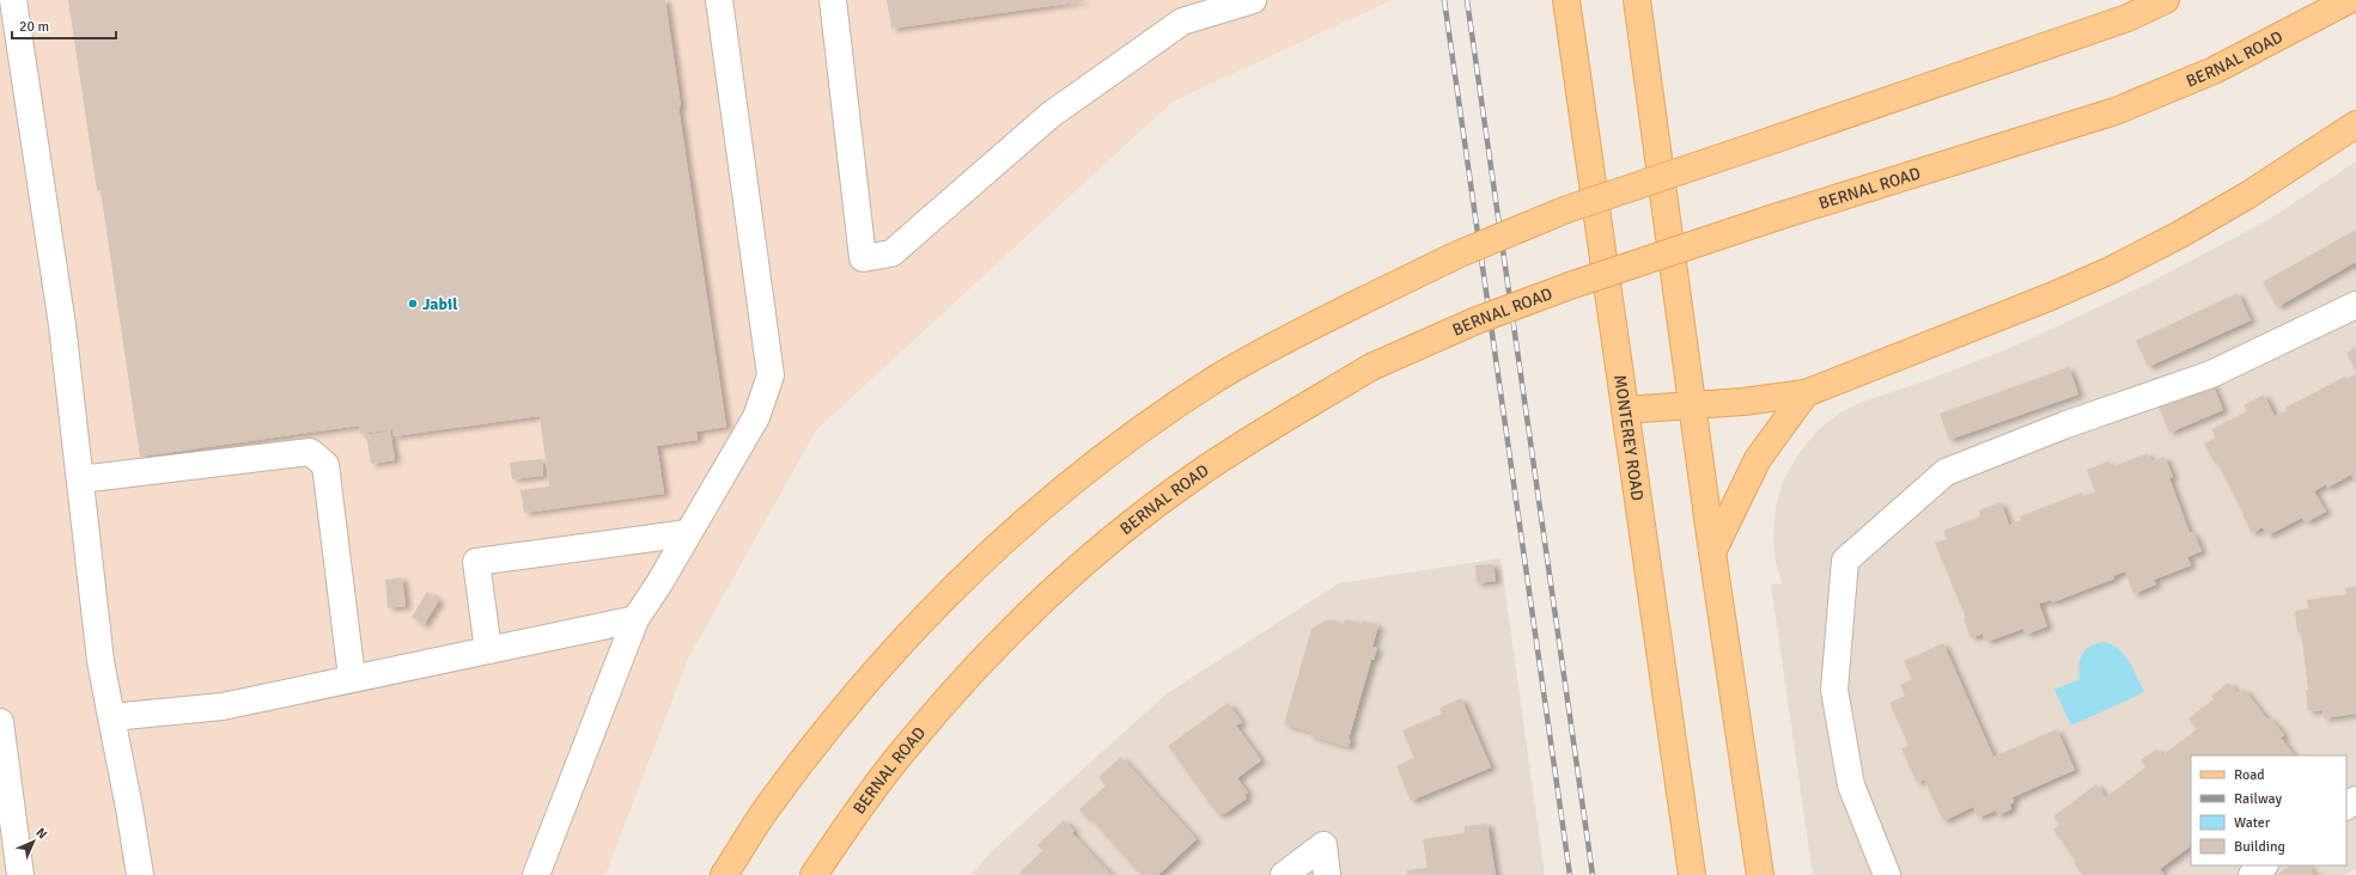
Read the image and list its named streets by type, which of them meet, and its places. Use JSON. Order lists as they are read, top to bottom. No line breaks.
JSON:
{"streets":{"main road":["BERNAL ROAD","MONTEREY ROAD"]},"places":["Jabil"],"legend":["Road","Railway","Water","Building"],"scale_bar":"20 m","north":"top right"}
